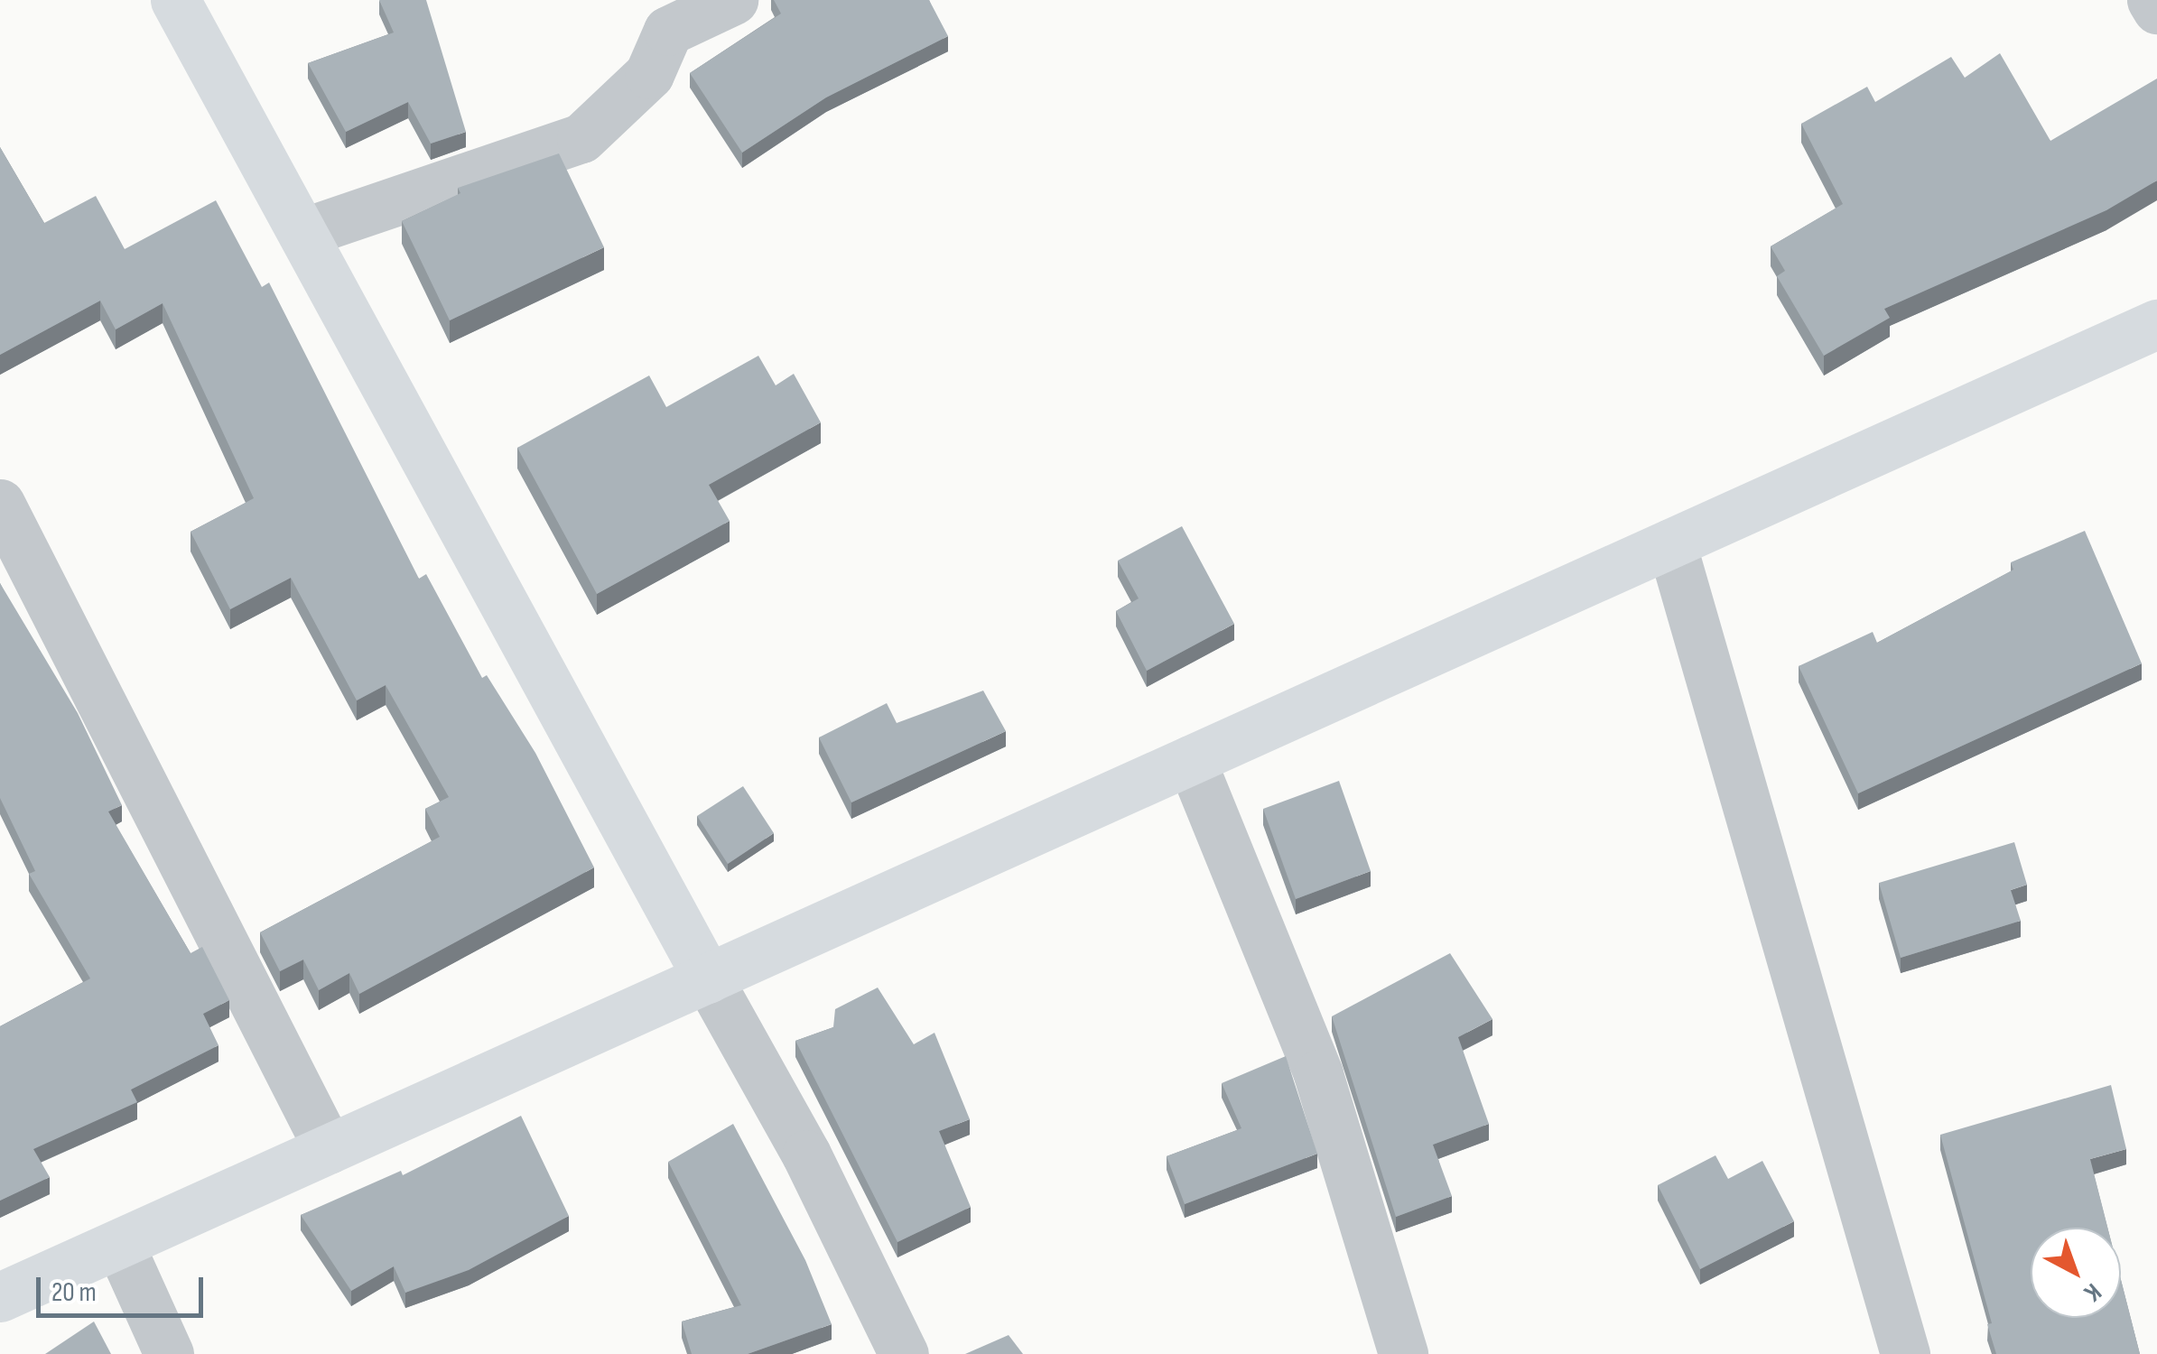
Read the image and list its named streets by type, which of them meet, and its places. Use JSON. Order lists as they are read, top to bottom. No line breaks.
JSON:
{"scale_bar":"20 m","north":"bottom right"}
